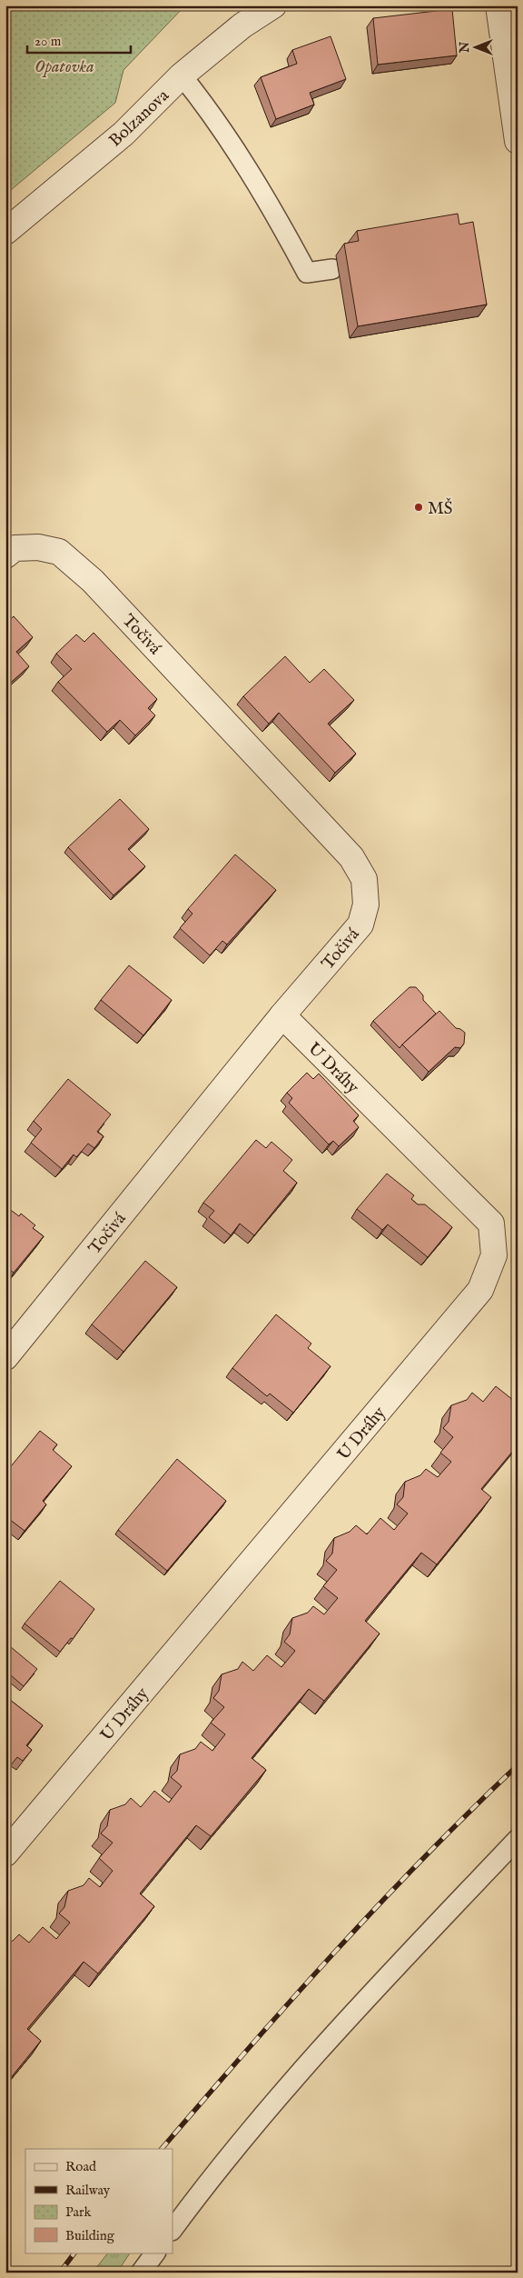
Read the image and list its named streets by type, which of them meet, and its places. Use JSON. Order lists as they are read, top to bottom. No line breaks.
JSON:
{"streets":{"street":["Bolzanova","Točivá","U Dráhy"]},"crossings":[["Točivá","U Dráhy"]],"parks":["Opatovka"],"places":["MŠ"],"legend":["Road","Railway","Park","Building"],"scale_bar":"20 m","north":"left"}
